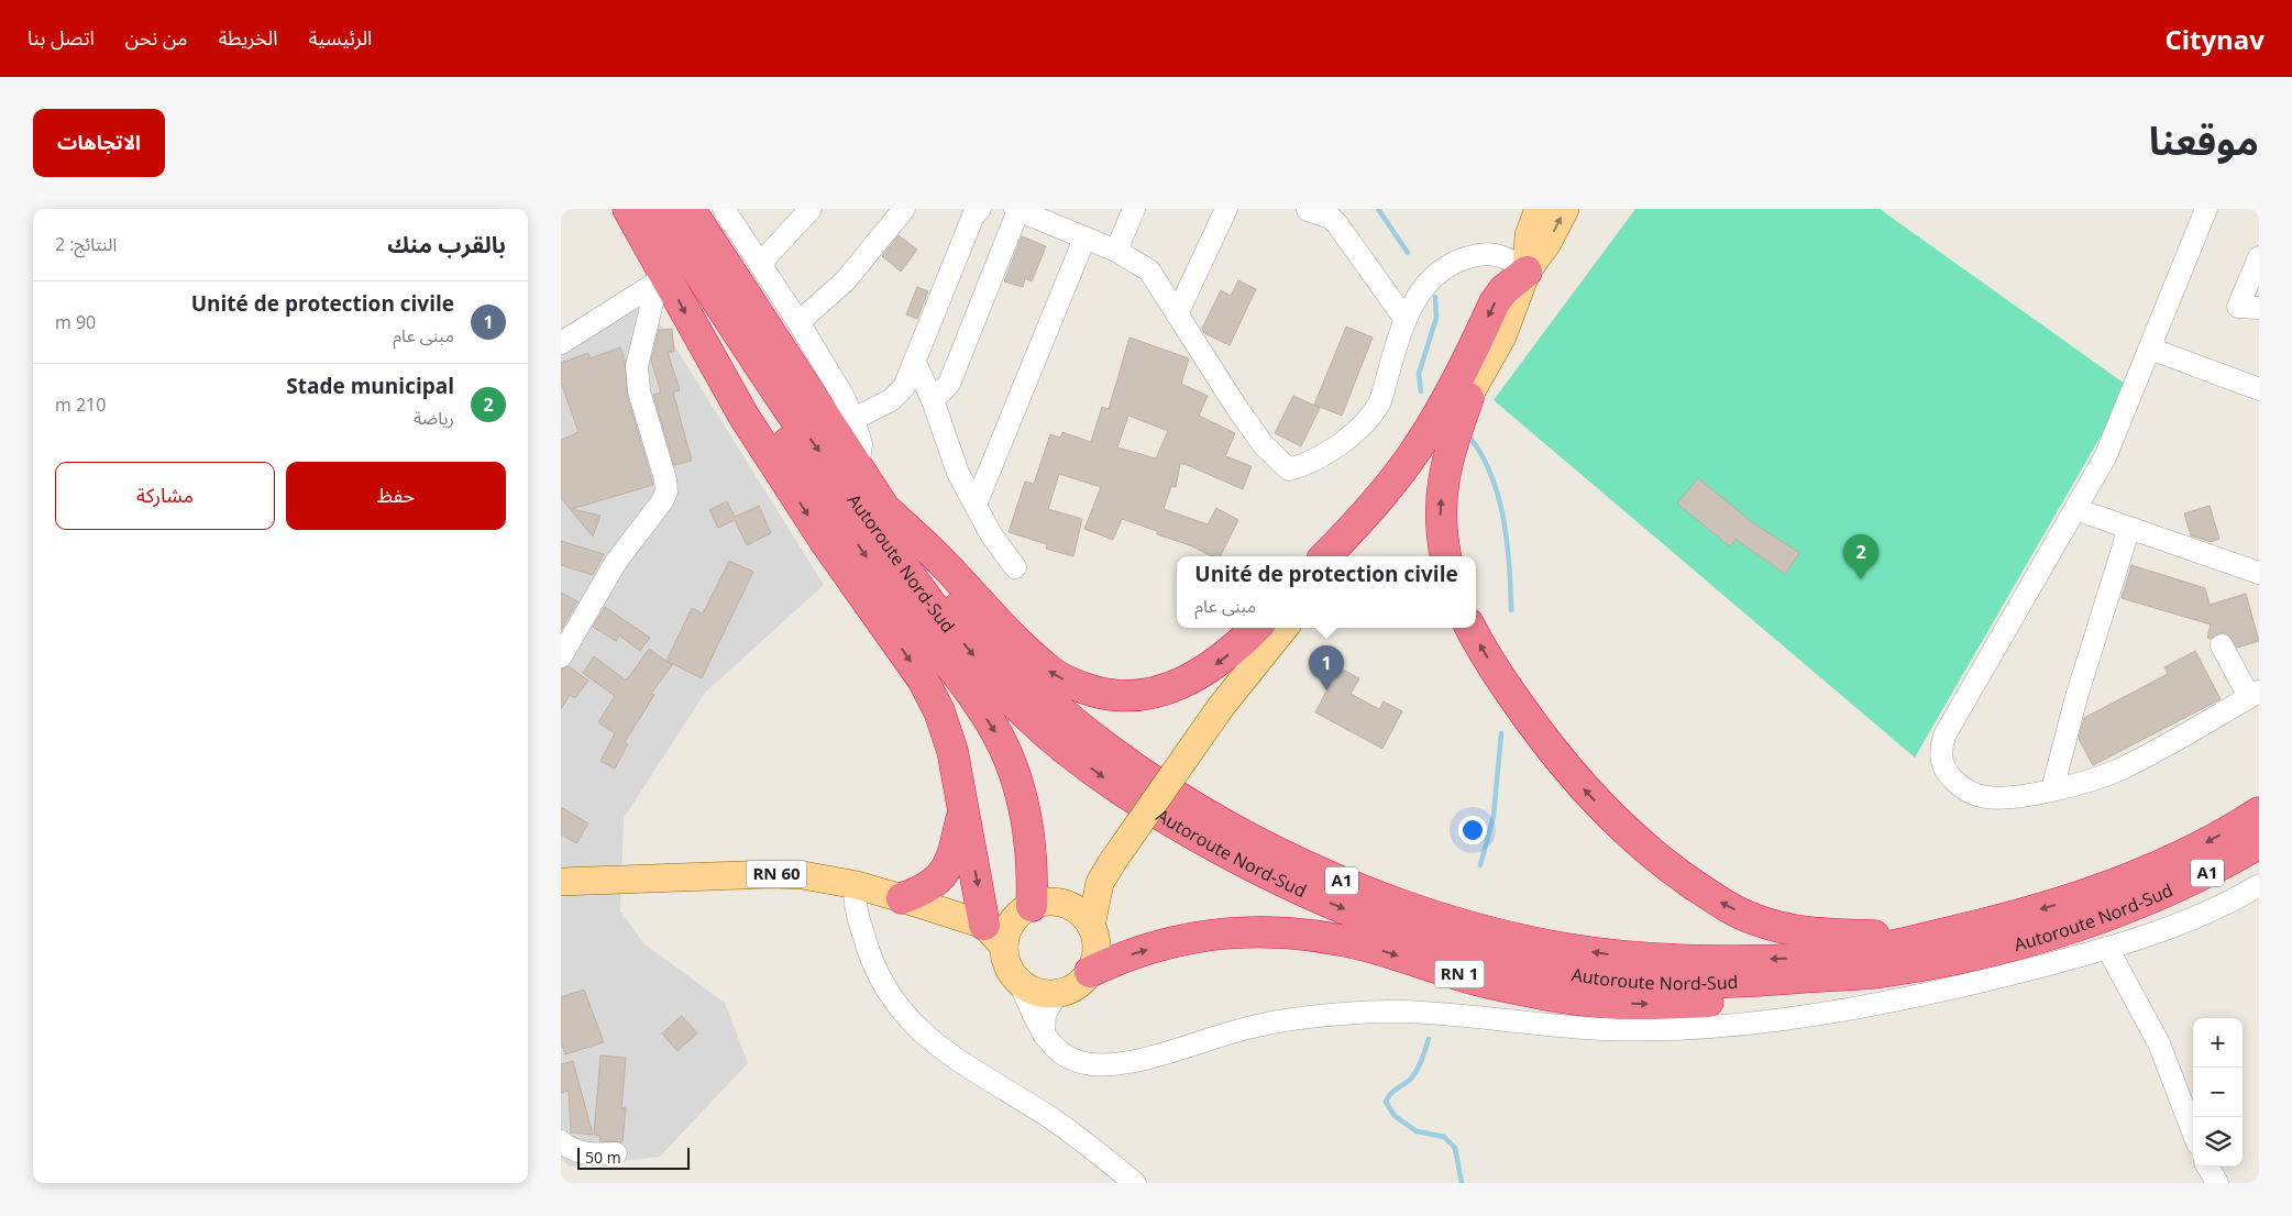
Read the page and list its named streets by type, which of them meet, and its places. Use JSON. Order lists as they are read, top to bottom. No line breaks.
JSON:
{"streets":{"highway":["Autoroute Nord-Sud","A1","RN 1"],"main road":["RN 60"]},"crossings":[["Autoroute Nord-Sud","RN 1"],["RN 60","RN 1"]],"scale_bar":"50 m","page":{"header":"Citynav","nav":["الرئيسية","الخريطة","من نحن","اتصل بنا"],"title":"موقعنا","buttons":["الاتجاهات",["حفظ","مشاركة"]],"heading":["بالقرب منك","النتائج: 2"],"list":[{"mark":"1","name":"Unité de protection civile","note":"مبنى عام","value":"90 m"},{"mark":"2","name":"Stade municipal","note":"رياضة","value":"210 m"}],"pins":["2","1"],"popup":["Unité de protection civile","مبنى عام"],"map_buttons":["+","−"],"scale":"50 m"}}
